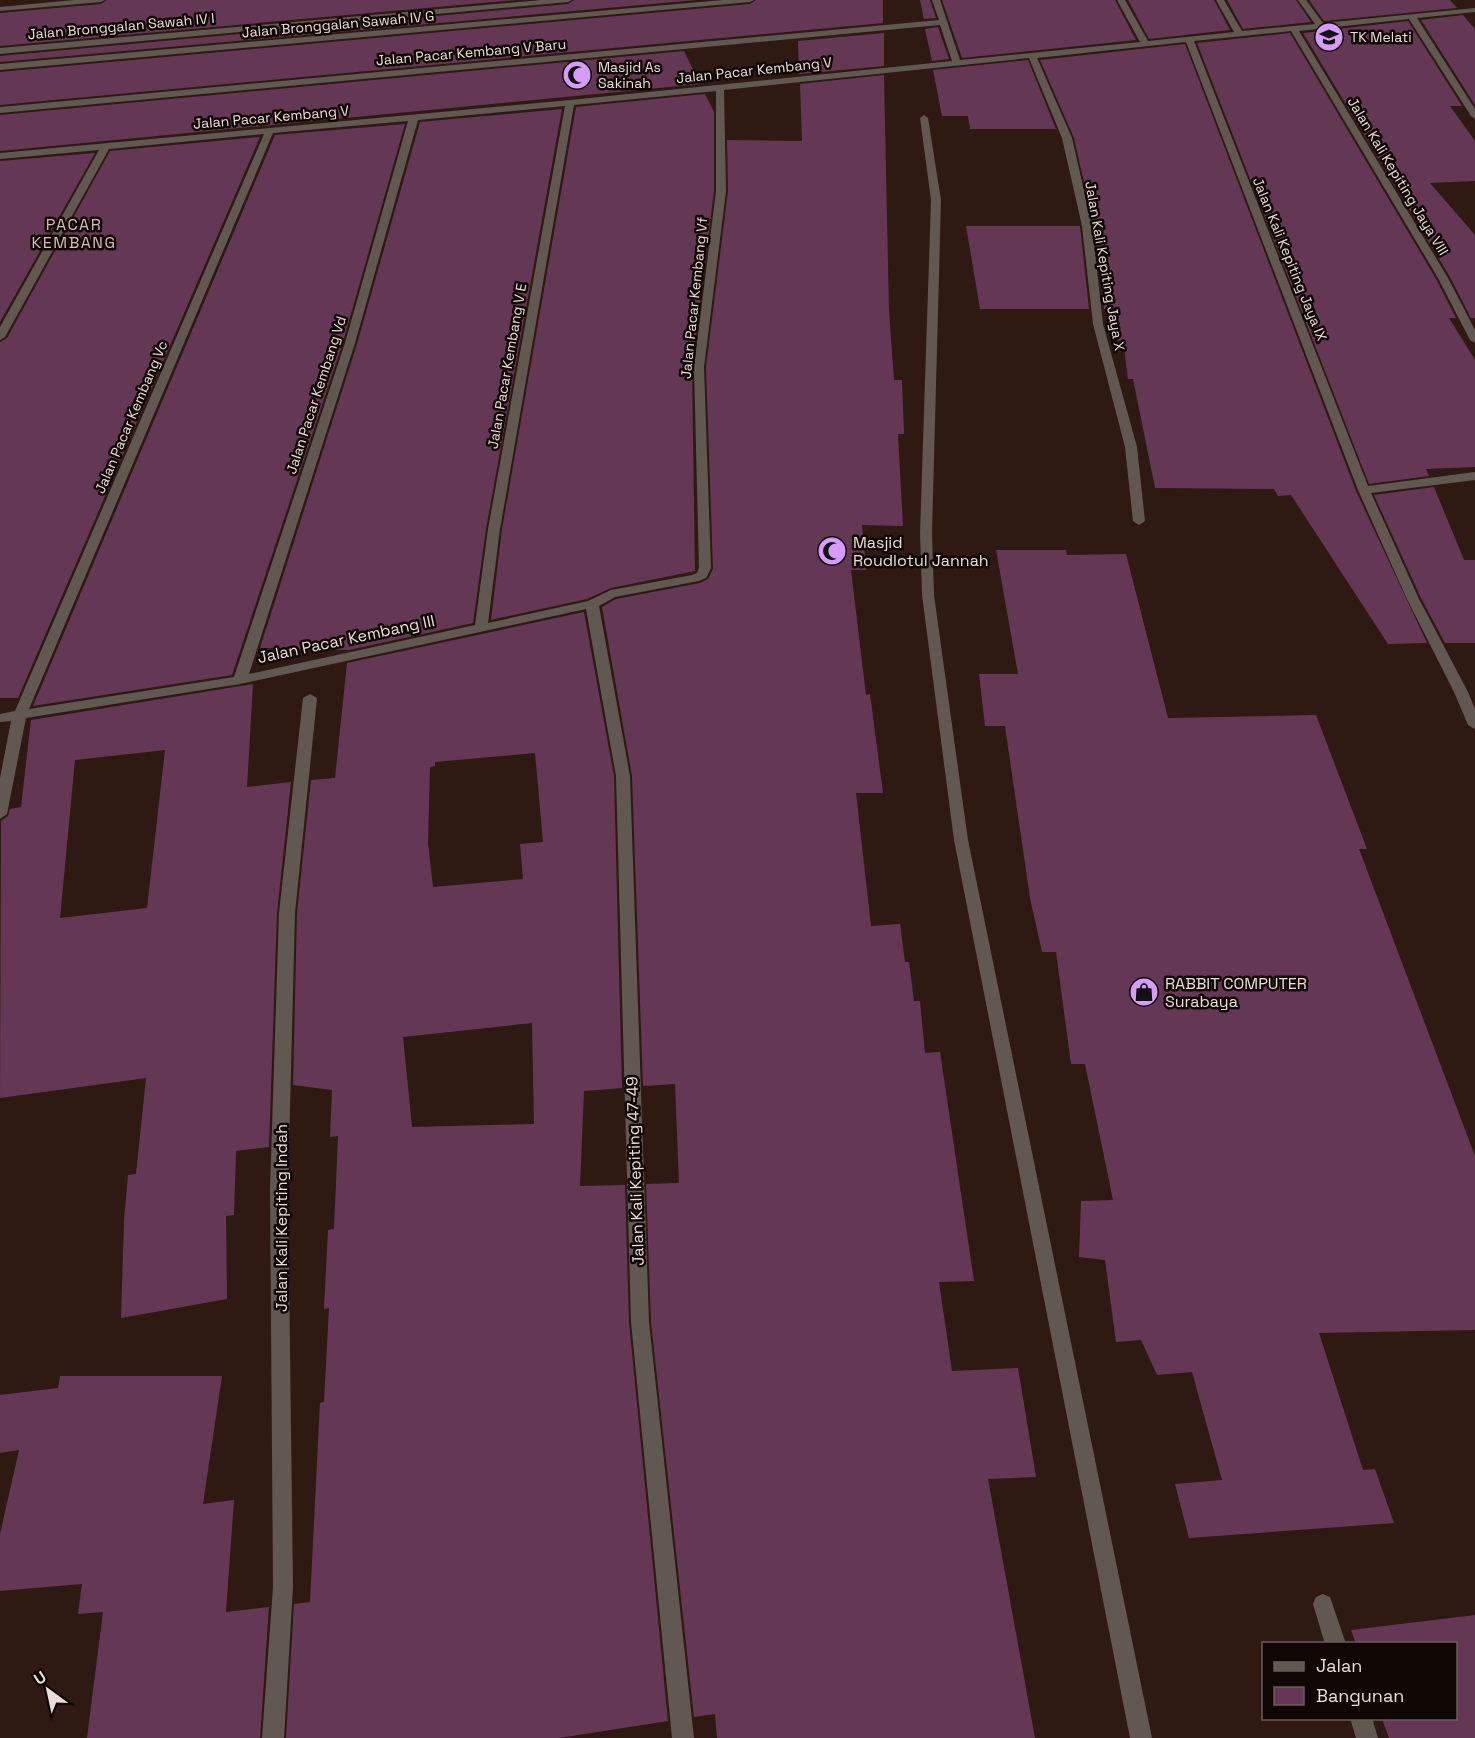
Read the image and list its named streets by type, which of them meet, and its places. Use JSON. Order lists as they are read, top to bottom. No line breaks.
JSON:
{"streets":{"street":["Jalan Bronggalan Sawah IV G","Jalan Bronggalan Sawah IV I","Jalan Pacar Kembang V Baru","Jalan Pacar Kembang V","Jalan Kali Kepiting Jaya VIII","Jalan Kali Kepiting Jaya IX","Jalan Kali Kepiting Jaya X","Jalan Pacar Kembang Vf","Jalan Pacar Kembang V E","Jalan Pacar Kembang Vd","Jalan Pacar Kembang Vc","Jalan Pacar Kembang III","Jalan Kali Kepiting 47-49","Jalan Kali Kepiting Indah"]},"crossings":[["Jalan Pacar Kembang V","Jalan Kali Kepiting Jaya VIII"],["Jalan Pacar Kembang V","Jalan Kali Kepiting Jaya IX"],["Jalan Pacar Kembang V","Jalan Kali Kepiting Jaya X"],["Jalan Pacar Kembang V","Jalan Pacar Kembang Vf"],["Jalan Pacar Kembang V","Jalan Pacar Kembang V E"],["Jalan Pacar Kembang V","Jalan Pacar Kembang Vd"],["Jalan Pacar Kembang V","Jalan Pacar Kembang Vc"],["Jalan Pacar Kembang Vf","Jalan Pacar Kembang III"],["Jalan Pacar Kembang V E","Jalan Pacar Kembang III"],["Jalan Pacar Kembang Vd","Jalan Pacar Kembang III"],["Jalan Pacar Kembang Vc","Jalan Pacar Kembang III"],["Jalan Pacar Kembang III","Jalan Kali Kepiting 47-49"]],"districts":["PACAR KEMBANG"],"places":{"school or university":["TK Melati"],"mosque":["Masjid As Sakinah","Masjid Roudlotul Jannah"],"shop":["RABBIT COMPUTER Surabaya"]},"legend":["Jalan","Bangunan"],"north":"top left"}
